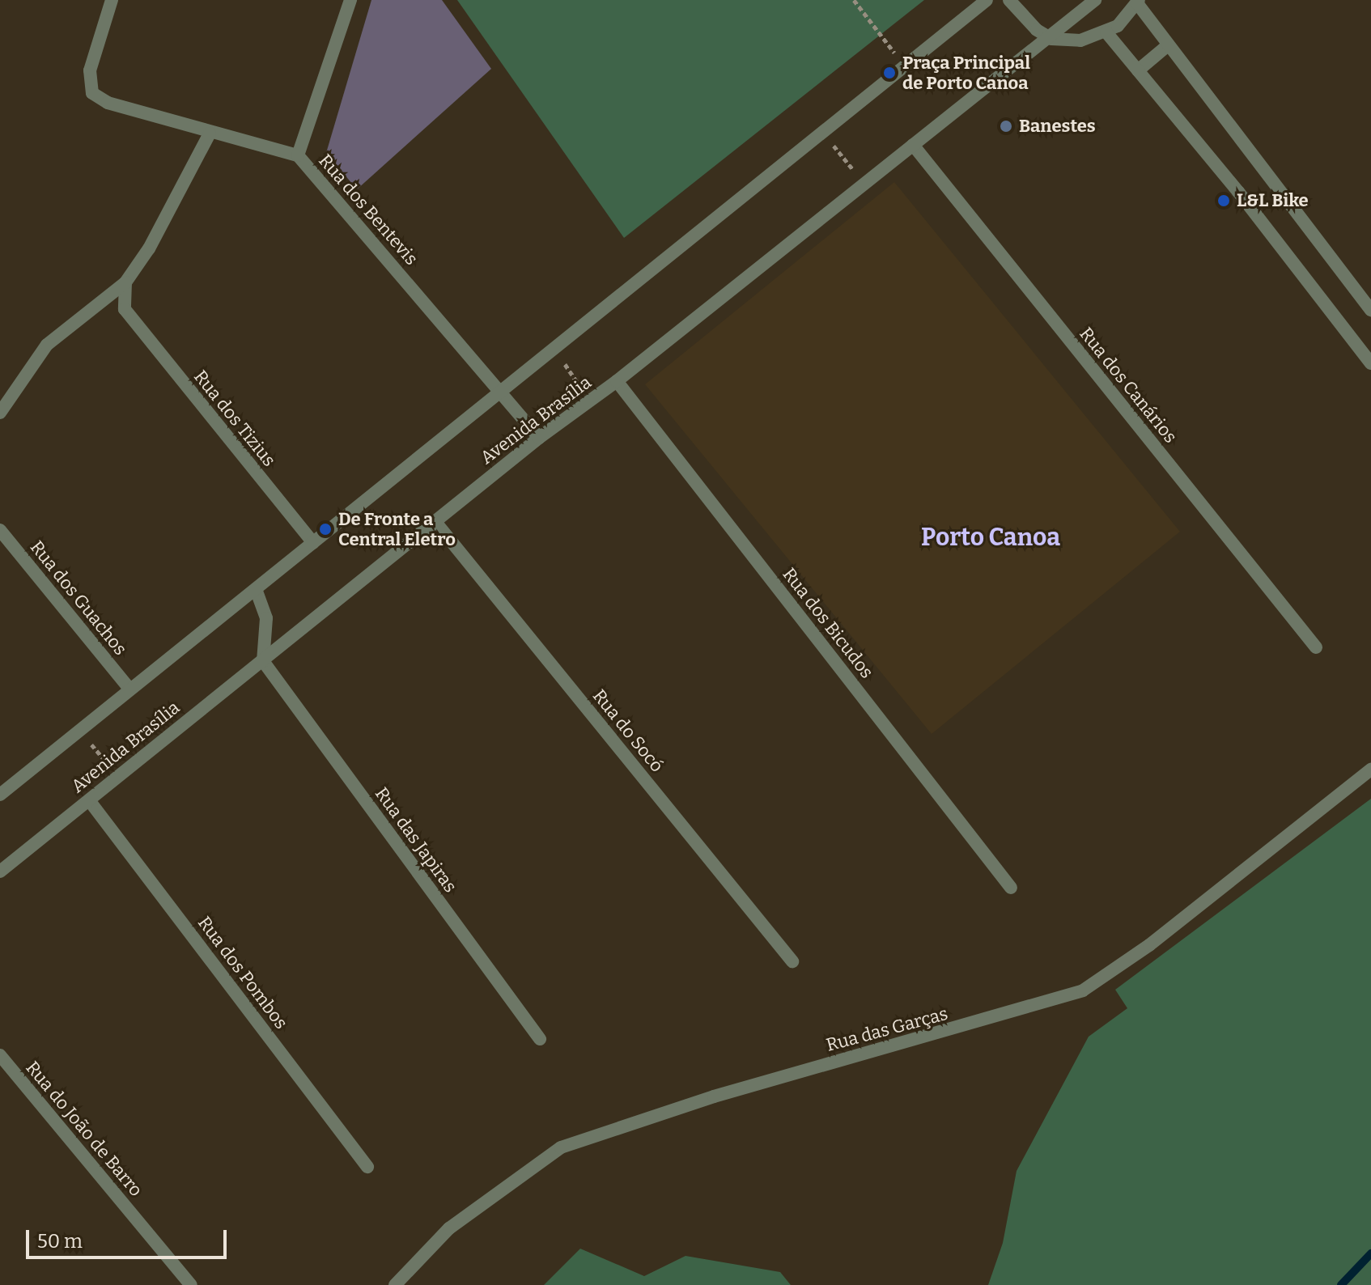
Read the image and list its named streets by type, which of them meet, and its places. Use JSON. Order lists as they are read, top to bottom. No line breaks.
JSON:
{"streets":{"street":["Rua dos Bentevis","Rua dos Canários","Rua dos Tizius","Avenida Brasília","Rua dos Guachos","Rua dos Bicudos","Rua do Socó","Rua das Japiras","Rua dos Pombos","Rua das Garças","Rua do João de Barro"]},"crossings":[["Rua dos Bentevis","Avenida Brasília"],["Rua dos Canários","Avenida Brasília"],["Avenida Brasília","Rua dos Bicudos"],["Avenida Brasília","Rua do Socó"],["Avenida Brasília","Rua das Japiras"],["Avenida Brasília","Rua dos Pombos"]],"districts":["Porto Canoa"],"places":["Praça Principal de Porto Canoa","Banestes","L&L Bike","De Fronte a Central Eletro"],"scale_bar":"50 m"}
